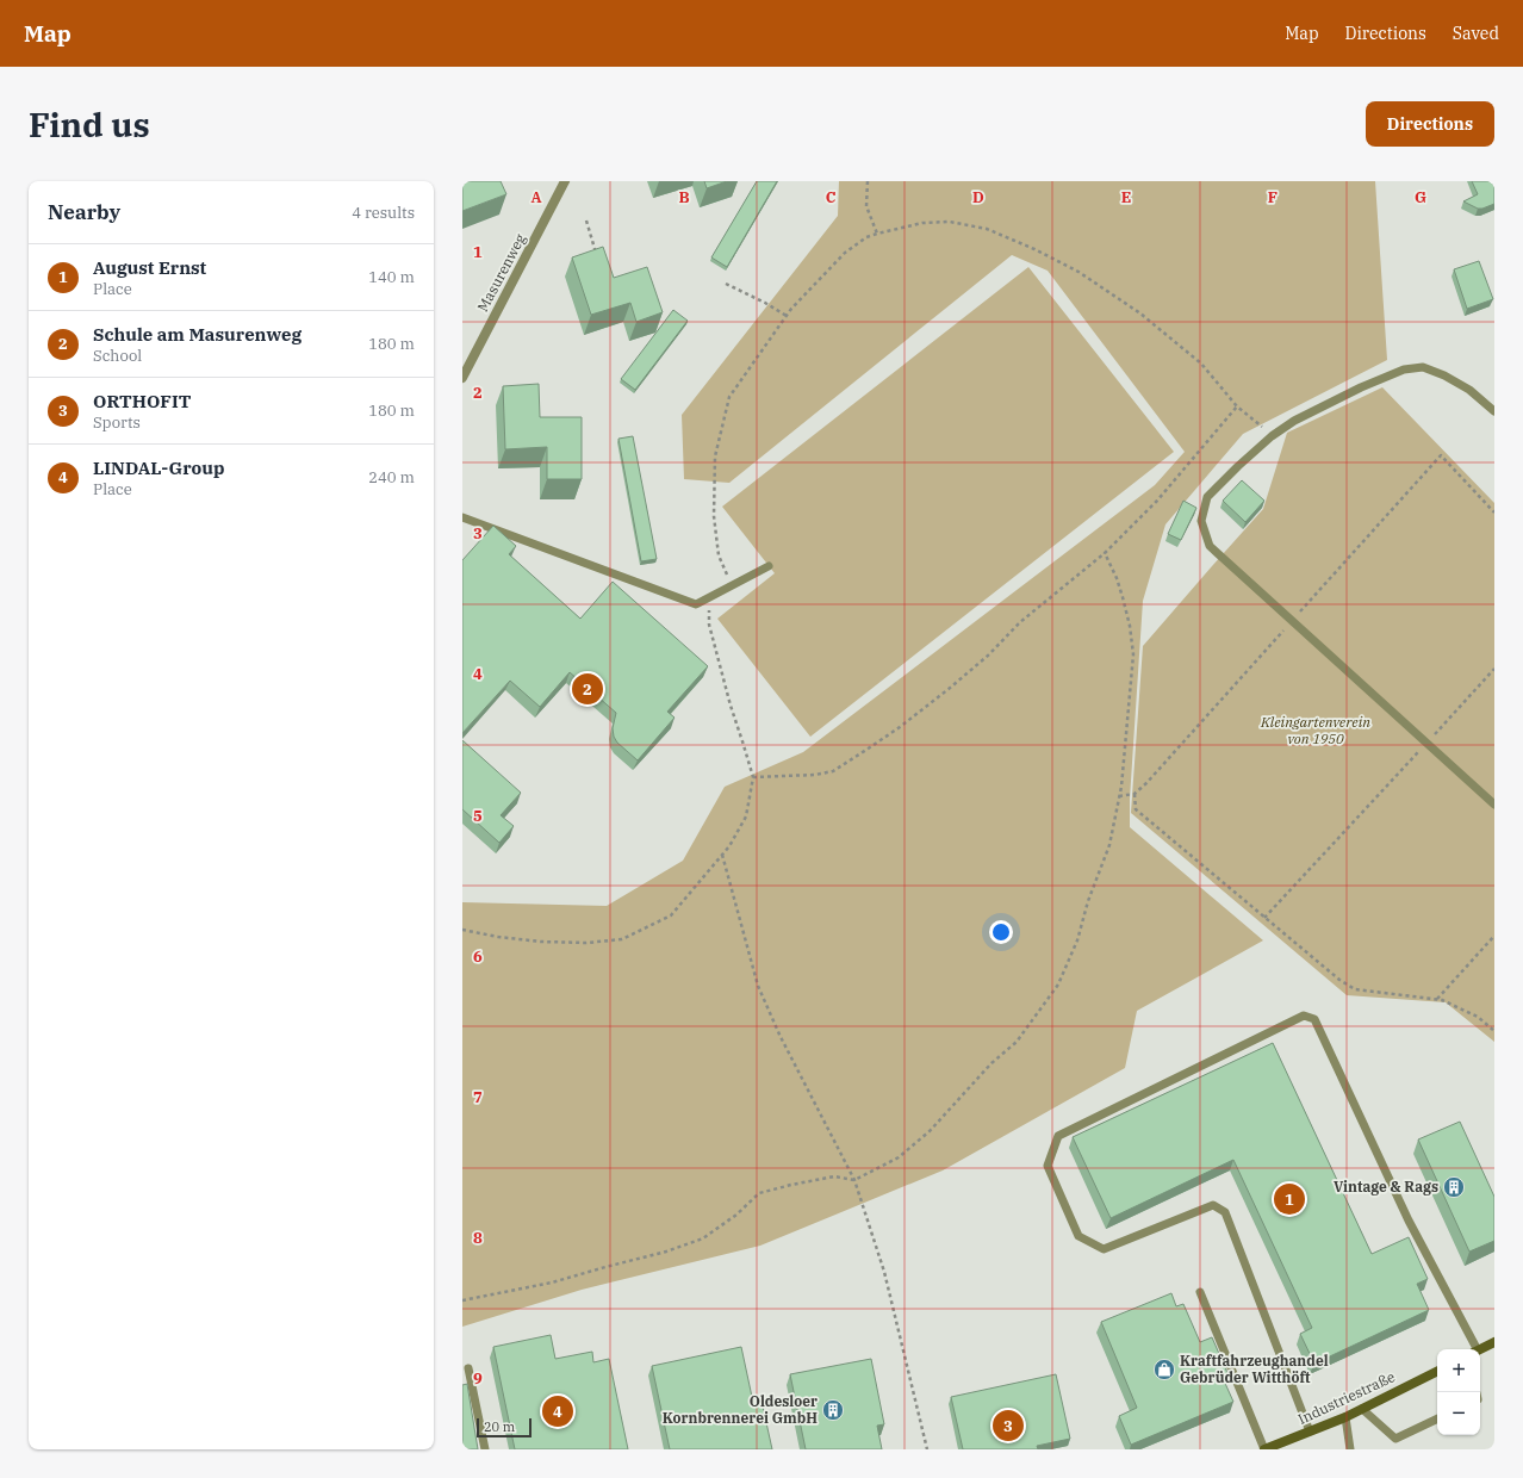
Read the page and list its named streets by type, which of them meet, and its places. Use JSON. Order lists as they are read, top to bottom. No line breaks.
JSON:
{"streets":{"main road":["Industriestraße"],"street":["Masurenweg"]},"parks":["Kleingartenverein von 1950"],"places":{"building":["Vintage & Rags","Oldesloer Kornbrennerei GmbH"],"shop":["Kraftfahrzeughandel Gebrüder Witthöft"]},"scale_bar":"20 m","page":{"header":"Map","nav":["Map","Directions","Saved"],"buttons":"Directions","title":"Find us","heading":["Nearby","4 results"],"list":[{"mark":"1","name":"August Ernst","note":"Place","value":"140 m"},{"mark":"2","name":"Schule am Masurenweg","note":"School","value":"180 m"},{"mark":"3","name":"ORTHOFIT","note":"Sports","value":"180 m"},{"mark":"4","name":"LINDAL-Group","note":"Place","value":"240 m"}],"pins":["2","1","4","3"],"map_buttons":["+","−"],"scale":"20 m"},"grid":{"columns":["A","B","C","D","E","F","G"],"rows":["1","2","3","4","5","6","7","8","9"]}}
